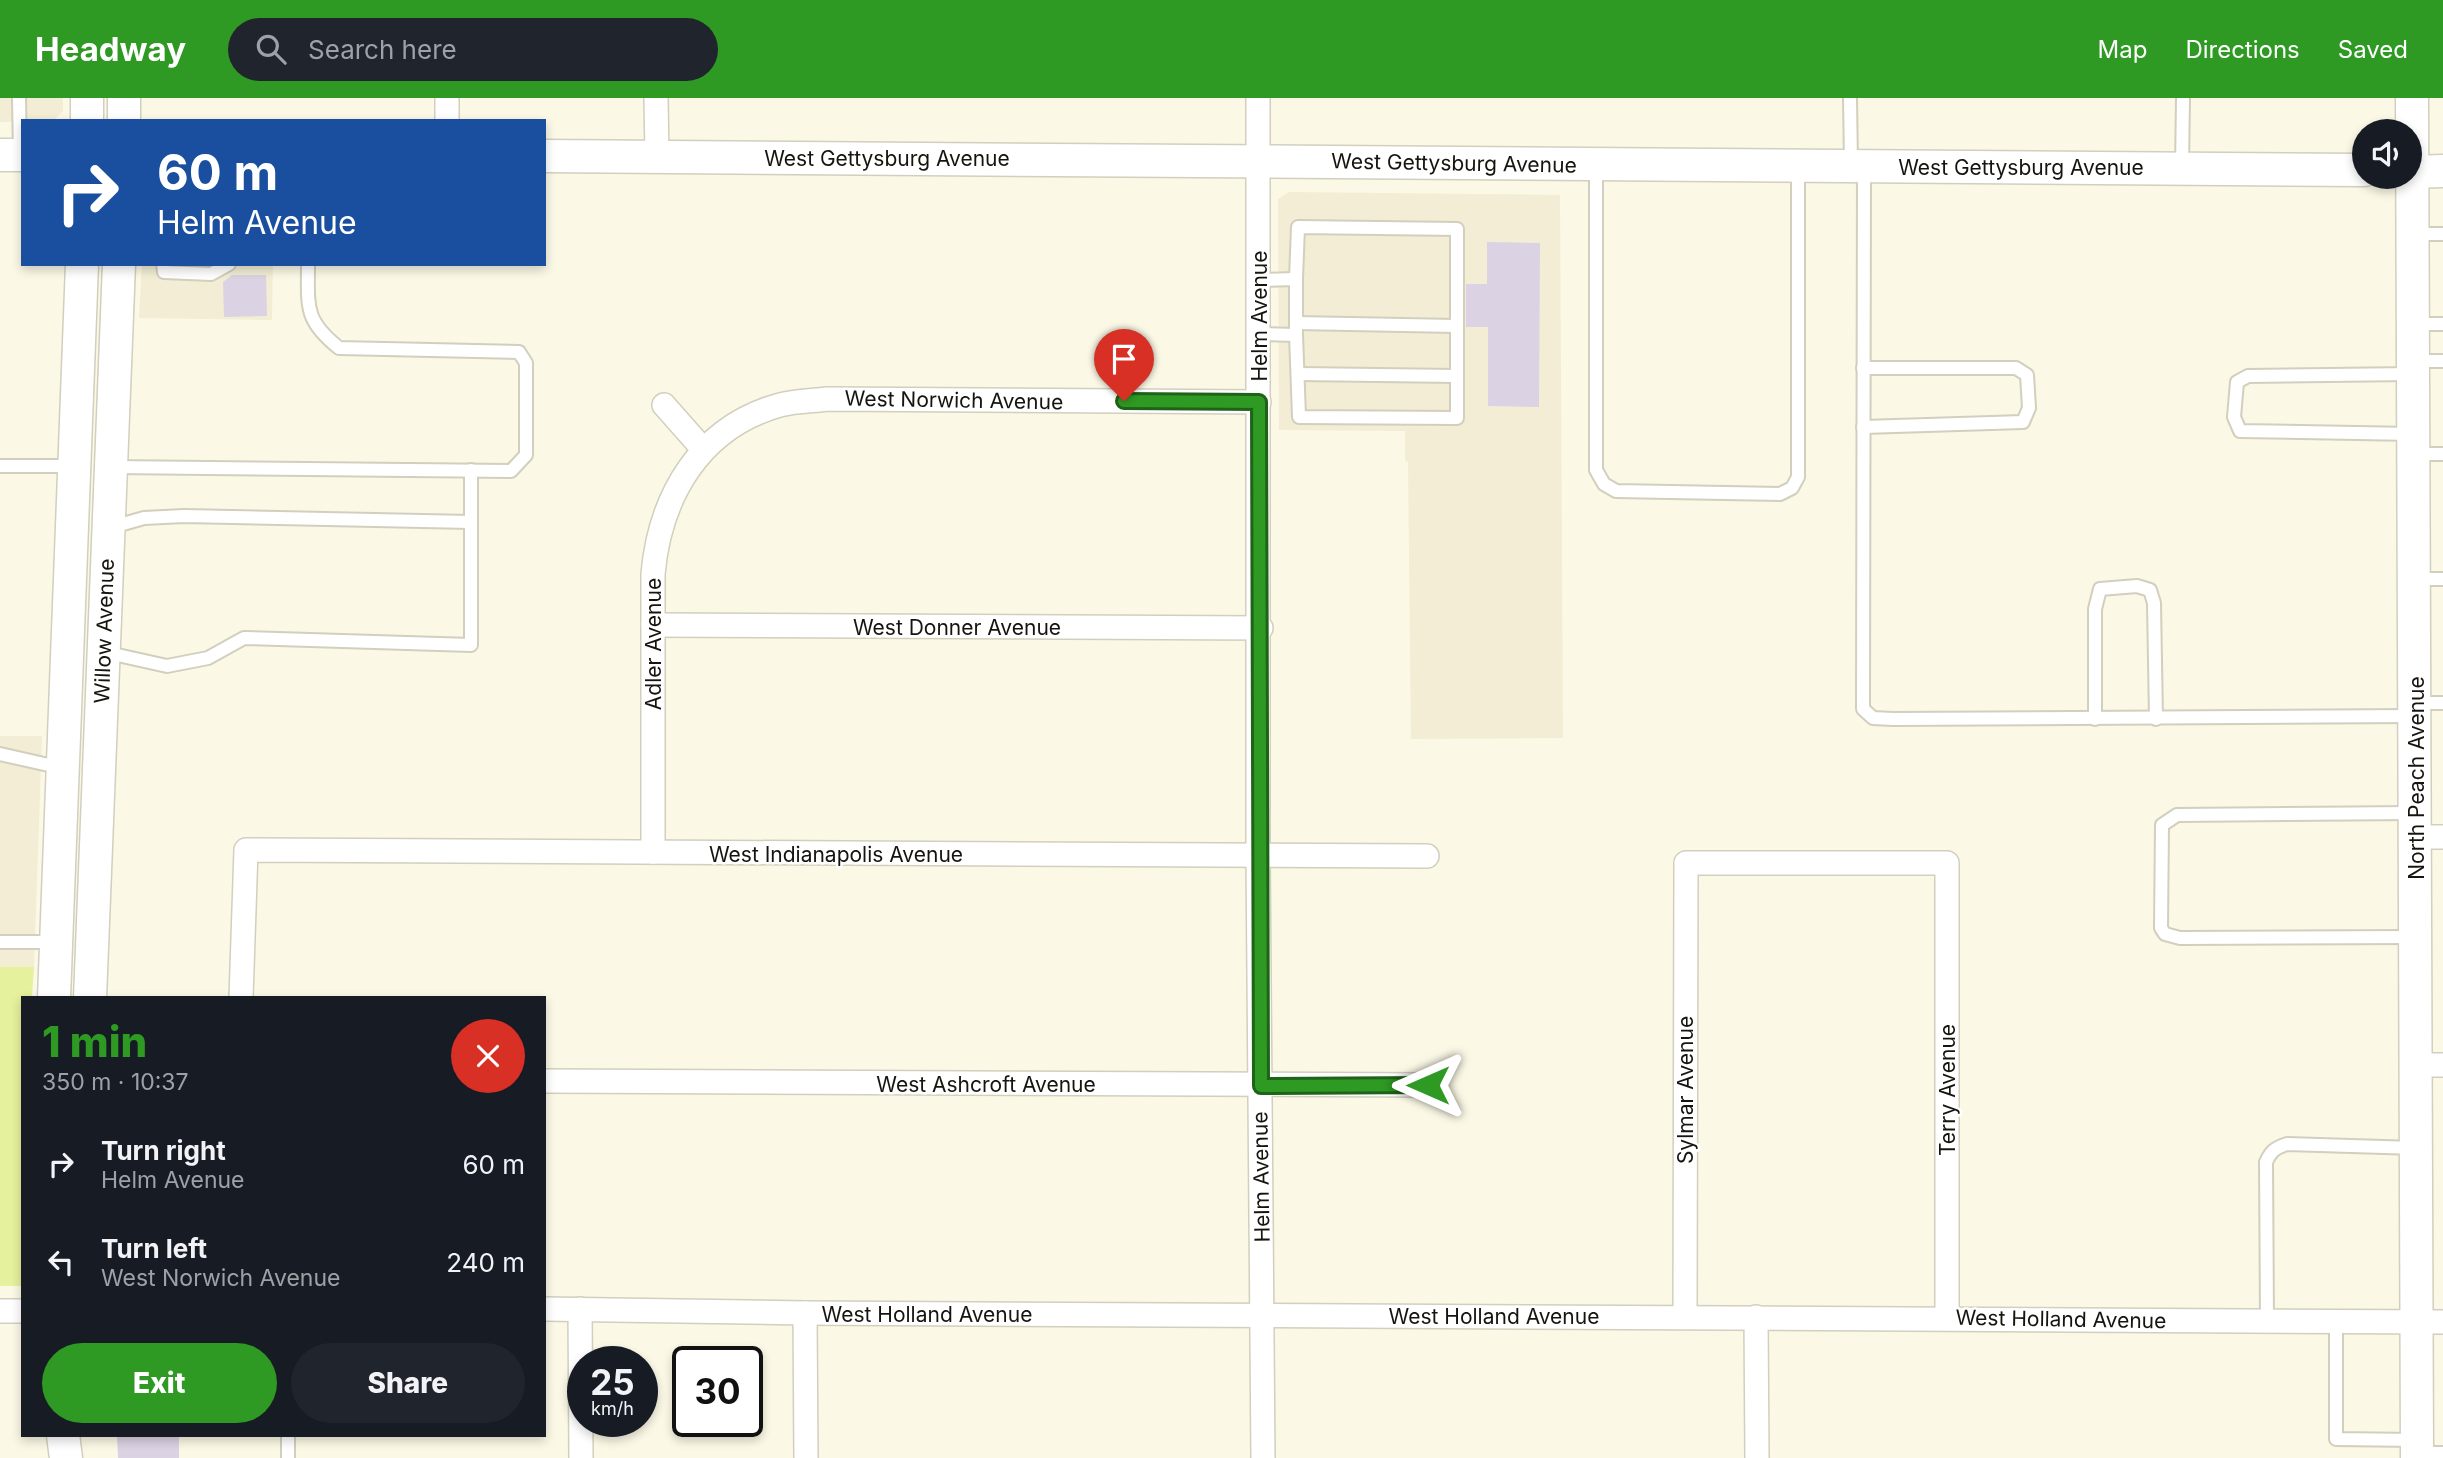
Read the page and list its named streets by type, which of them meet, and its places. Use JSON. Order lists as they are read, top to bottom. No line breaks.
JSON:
{"streets":{"main road":["West Gettysburg Avenue","Willow Avenue","North Peach Avenue"],"street":["Helm Avenue","West Norwich Avenue","West Donner Avenue","Adler Avenue","West Indianapolis Avenue","West Ashcroft Avenue","Sylmar Avenue","Terry Avenue","West Holland Avenue"]},"crossings":[["West Gettysburg Avenue","Helm Avenue"],["Helm Avenue","West Norwich Avenue"],["Helm Avenue","West Donner Avenue"],["Helm Avenue","West Indianapolis Avenue"],["Helm Avenue","West Ashcroft Avenue"],["Helm Avenue","West Holland Avenue"],["West Norwich Avenue","Adler Avenue"],["West Donner Avenue","Adler Avenue"],["Adler Avenue","West Indianapolis Avenue"],["North Peach Avenue","West Holland Avenue"],["Sylmar Avenue","Terry Avenue"],["Sylmar Avenue","West Holland Avenue"],["Terry Avenue","West Holland Avenue"]],"page":{"header":"Headway","search":"Search here","nav":["Map","Directions","Saved"],"turn":["60 m","Helm Avenue"],"heading":["1 min","350 m · 10:37"],"list":[{"name":"Turn right","note":"Helm Avenue","value":"60 m"},{"name":"Turn left","note":"West Norwich Avenue","value":"240 m"}],"buttons":["Exit","Share"],"speed":"25 km/h","limit":"30"}}
